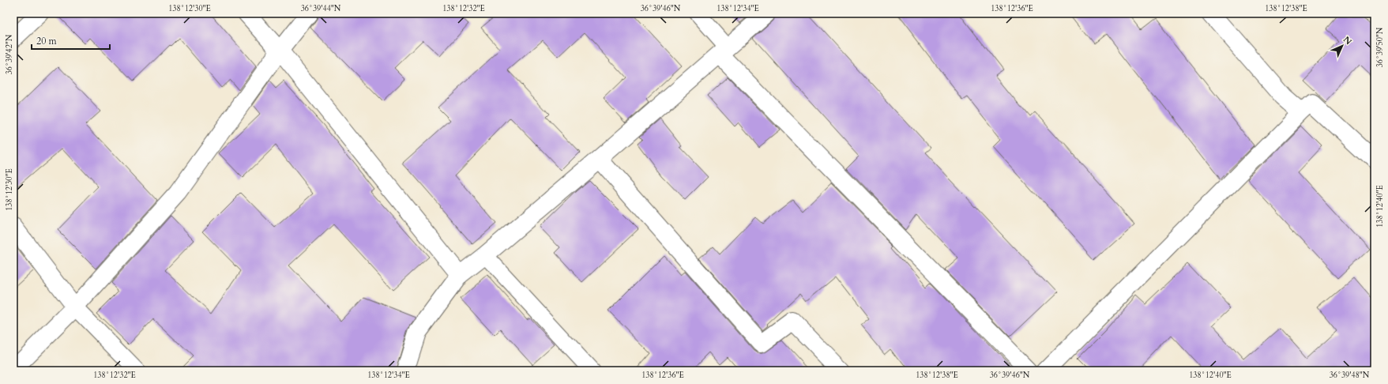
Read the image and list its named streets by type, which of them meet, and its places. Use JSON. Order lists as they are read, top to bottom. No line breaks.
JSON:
{"scale_bar":"20 m","north":"top right","coordinates":["138°12'30\"E","36°39'44\"N","138°12'32\"E","36°39'46\"N","138°12'34\"E","138°12'36\"E","138°12'38\"E","36°39'50\"N","36°39'42\"N","138°12'40\"E","36°39'48\"N"]}
